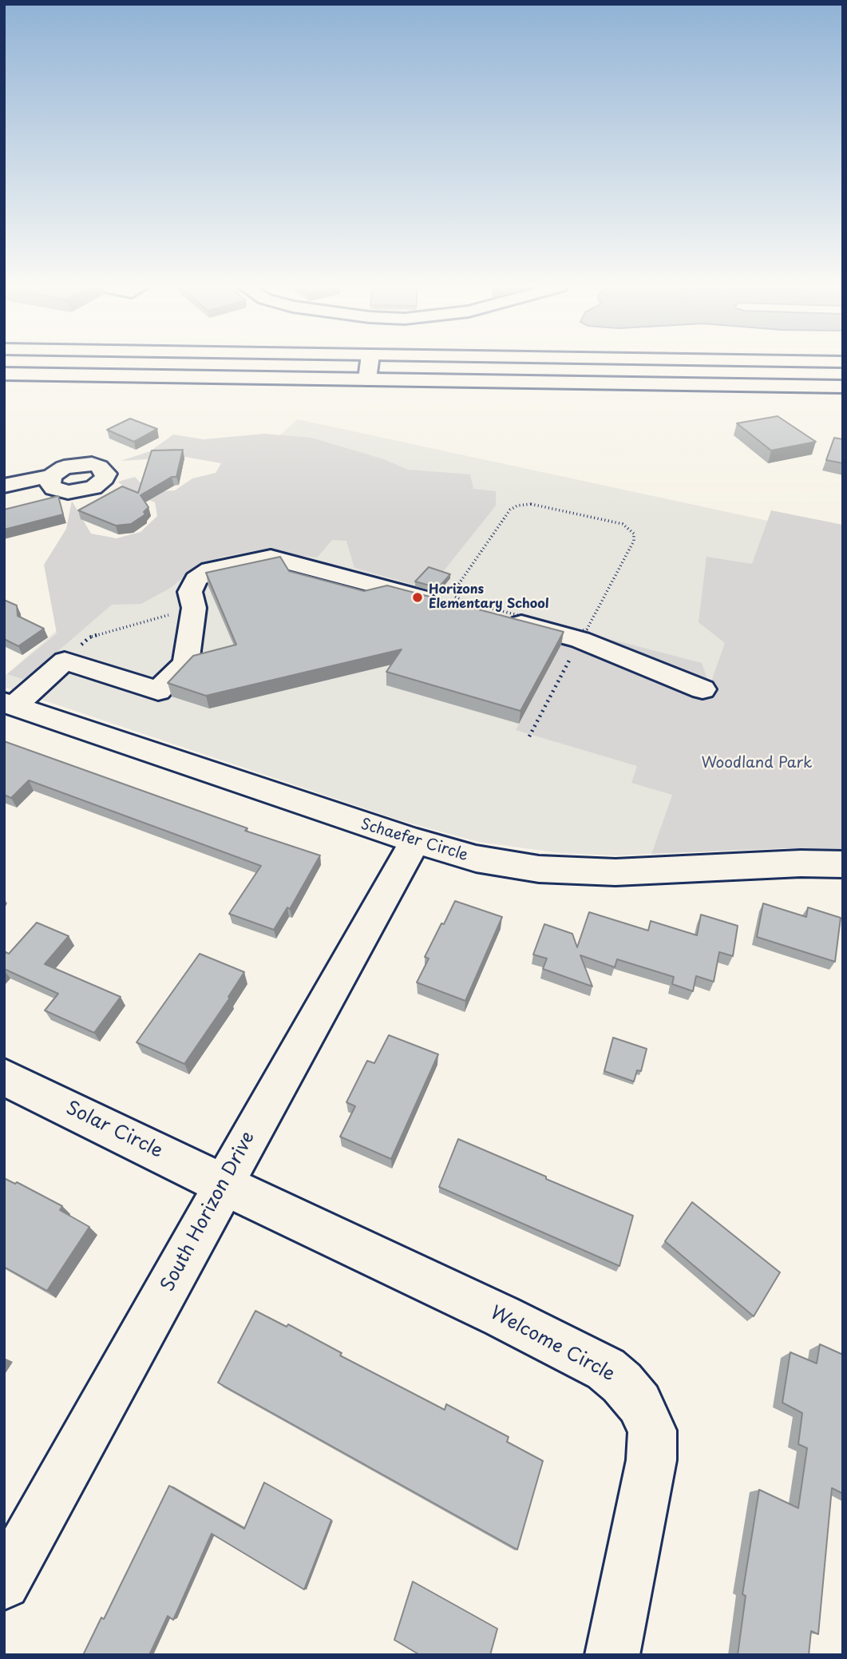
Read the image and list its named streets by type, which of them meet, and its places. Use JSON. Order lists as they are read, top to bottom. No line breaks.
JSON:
{"streets":{"main road":["Schaefer Circle","Solar Circle","South Horizon Drive","Welcome Circle"]},"crossings":[["Schaefer Circle","South Horizon Drive"],["Solar Circle","South Horizon Drive"],["Solar Circle","Welcome Circle"],["South Horizon Drive","Welcome Circle"]],"parks":["Woodland Park"],"places":["Horizons Elementary School"]}
